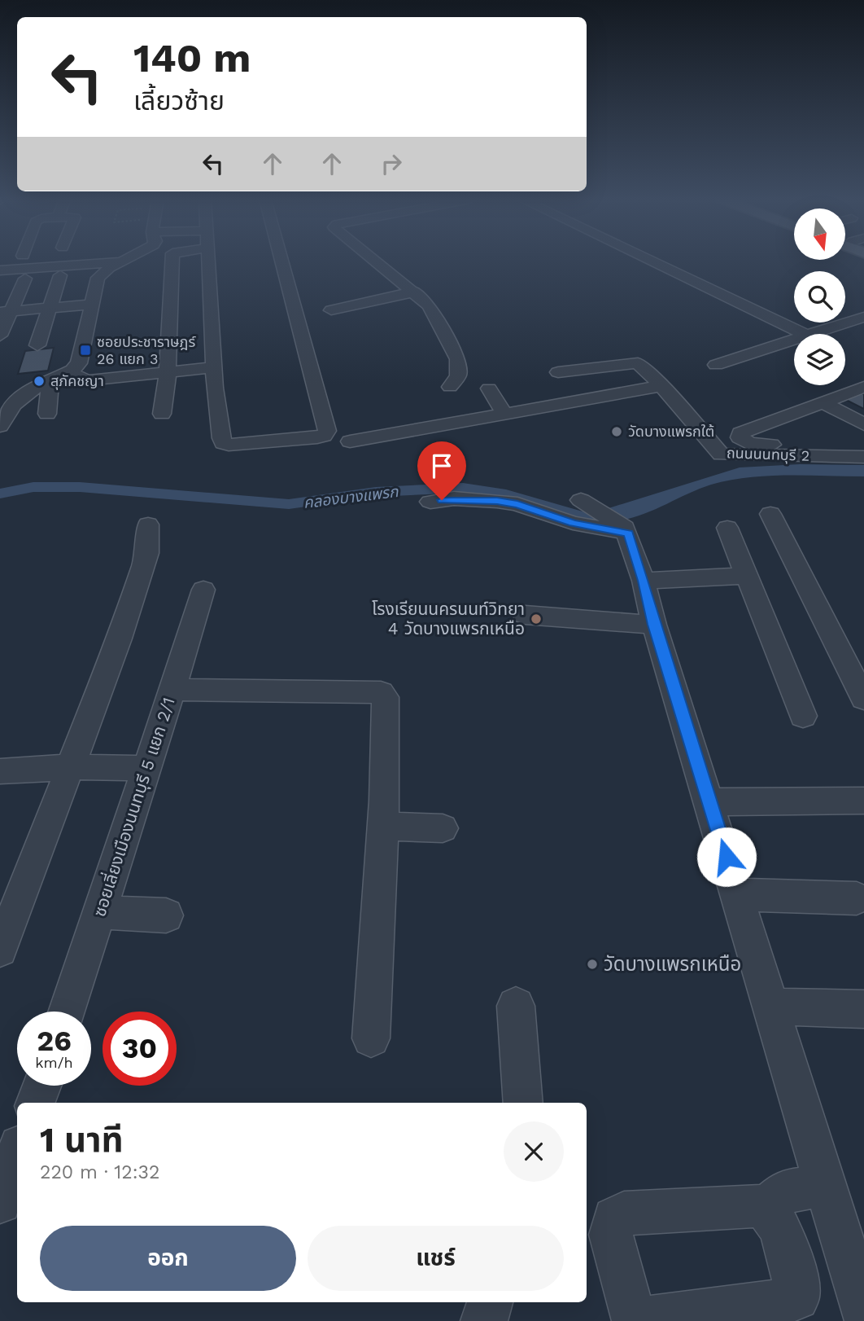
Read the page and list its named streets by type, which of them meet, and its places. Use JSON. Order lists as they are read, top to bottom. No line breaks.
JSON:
{"streets":{"street":["ถนนนนทบุรี 2","ซอยเลี่ยงเมืองนนทบุรี 5 แยก 2/1"]},"water":["คลองบางแพรก"],"places":{"transit":["ซอยประชาราษฎร์ 26 แยก 3"],"other":["สุภัคชญา","วัดบางแพรกใต้","โรงเรียนนครนนท์วิทยา 4 วัดบางแพรกเหนือ","วัดบางแพรกเหนือ"]},"north":"bottom","page":{"turn":["140 m","เลี้ยวซ้าย"],"speed":"26 km/h","limit":"30","heading":["1 นาที","220 m · 12:32"],"buttons":["ออก","แชร์"]}}
